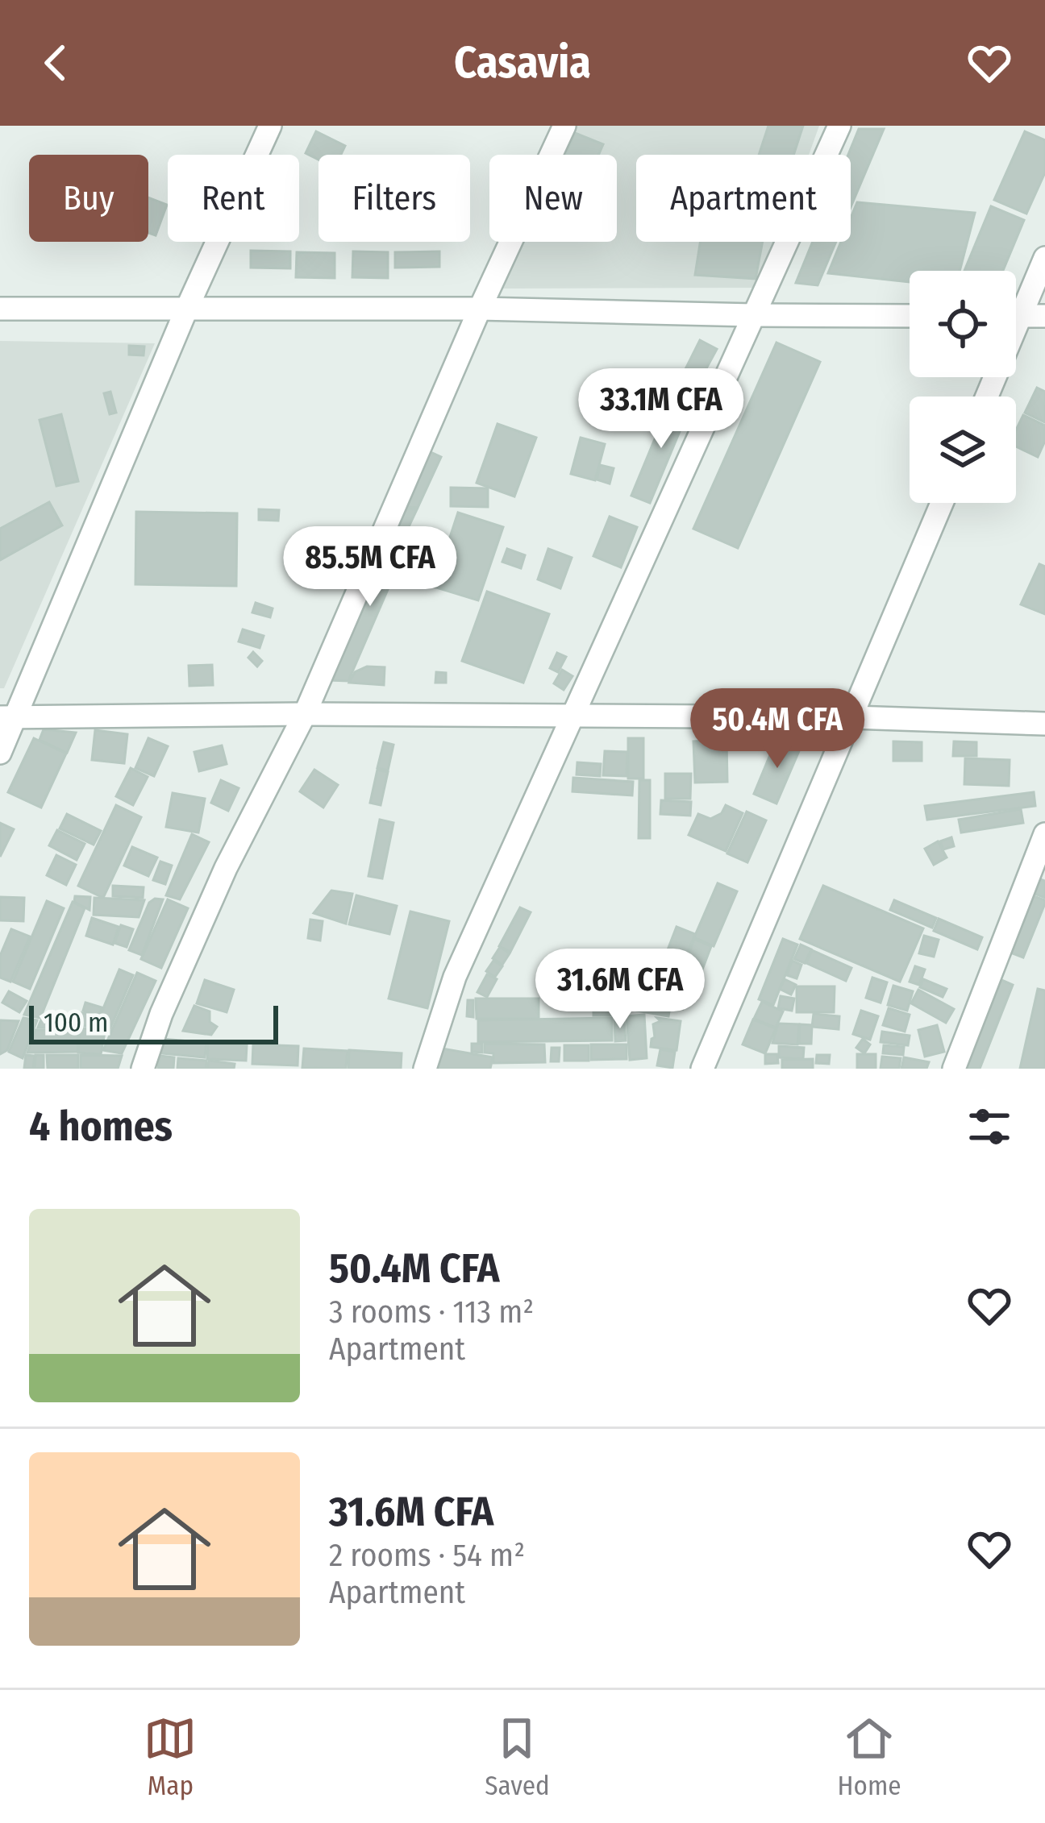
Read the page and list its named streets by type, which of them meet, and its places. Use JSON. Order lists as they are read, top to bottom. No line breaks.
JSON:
{"scale_bar":"100 m","page":{"header":"Casavia","chip":["Buy","Rent","Filters","New","Apartment"],"price":["33.1M CFA","85.5M CFA","50.4M CFA","31.6M CFA"],"scale":"100 m","heading":"4 homes","list":[{"name":"50.4M CFA","note":"3 rooms · 113 m² · Apartment"},{"name":"31.6M CFA","note":"2 rooms · 54 m² · Apartment"}],"tabs":["Map","Saved","Home"]}}
